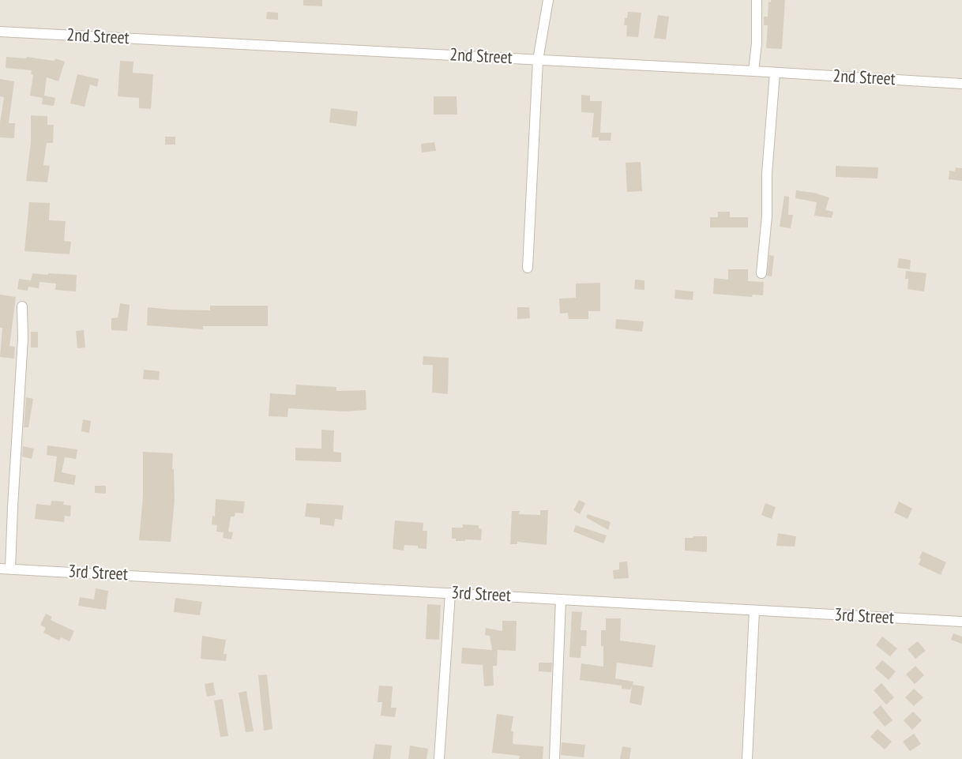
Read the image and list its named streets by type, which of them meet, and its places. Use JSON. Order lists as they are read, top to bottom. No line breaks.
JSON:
{"streets":{"street":["2nd Street","3rd Street"]}}
